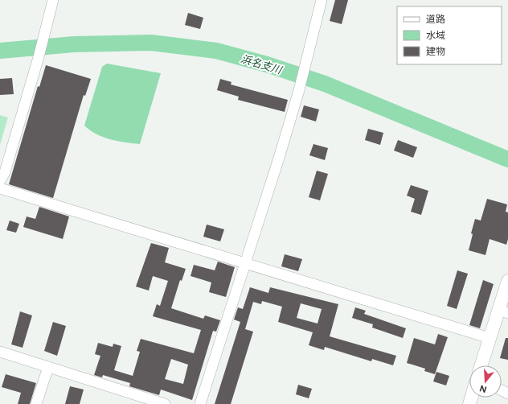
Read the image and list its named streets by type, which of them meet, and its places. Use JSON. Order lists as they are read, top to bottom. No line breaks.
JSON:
{"water":["浜名支川"],"legend":["道路","水域","建物"],"north":"bottom"}
